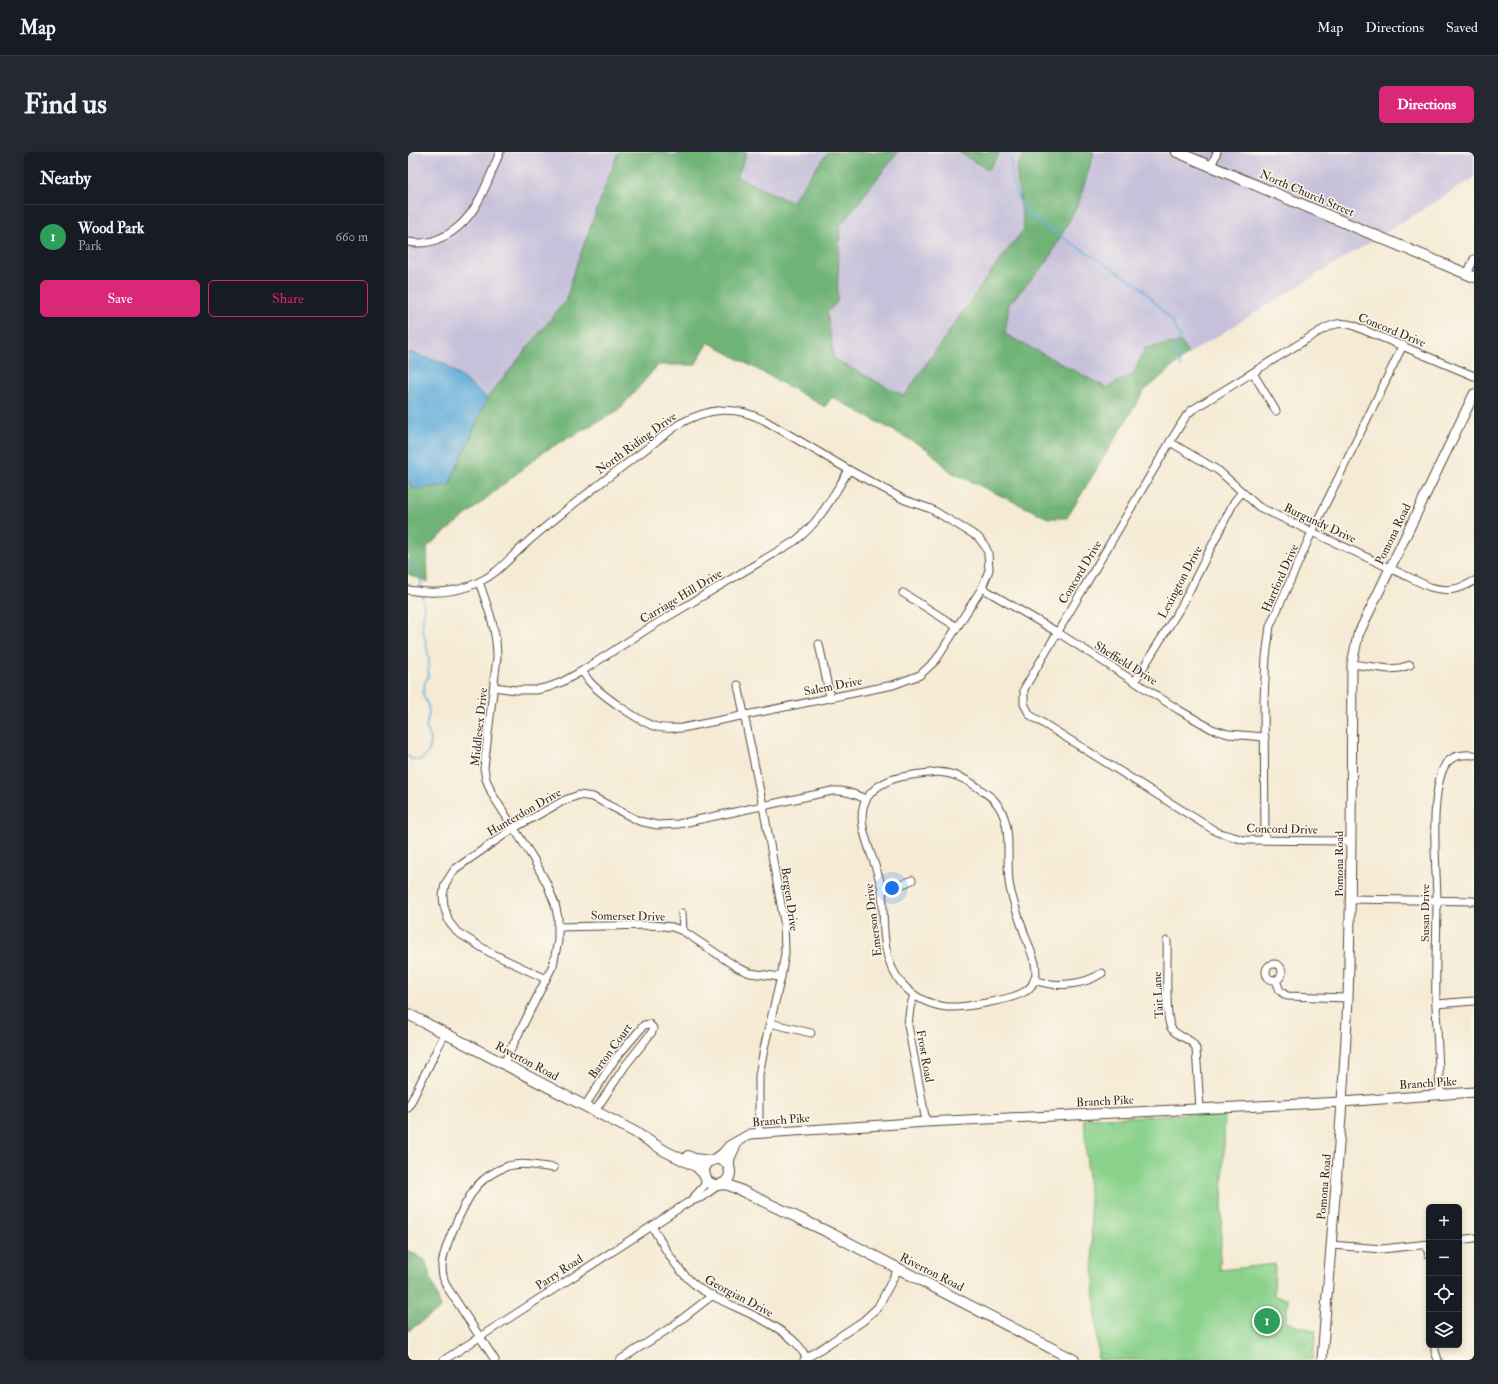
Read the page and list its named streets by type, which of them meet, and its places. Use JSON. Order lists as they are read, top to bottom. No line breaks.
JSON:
{"streets":{"main road":["North Church Street","Riverton Road"],"street":["Concord Drive","North Riding Drive","Burgundy Drive","Pomona Road","Hartford Drive","Lexington Drive","Carriage Hill Drive","Sheffield Drive","Salem Drive","Middlesex Drive","Hunterdon Drive","Bergen Drive","Susan Drive","Somerset Drive","Emerson Drive","Tait Lane","Barton Court","Frost Road","Branch Pike","Parry Road","Georgian Drive"]},"crossings":[["Concord Drive","Burgundy Drive"],["Concord Drive","Pomona Road"],["Concord Drive","Hartford Drive"],["Concord Drive","Sheffield Drive"],["North Riding Drive","Carriage Hill Drive"],["North Riding Drive","Salem Drive"],["North Riding Drive","Middlesex Drive"],["Burgundy Drive","Pomona Road"],["Burgundy Drive","Hartford Drive"],["Burgundy Drive","Lexington Drive"],["Pomona Road","Branch Pike"],["Hartford Drive","Sheffield Drive"],["Lexington Drive","Sheffield Drive"],["Carriage Hill Drive","Salem Drive"],["Carriage Hill Drive","Middlesex Drive"],["Sheffield Drive","Salem Drive"],["Salem Drive","Bergen Drive"],["Middlesex Drive","Hunterdon Drive"],["Middlesex Drive","Somerset Drive"],["Middlesex Drive","Riverton Road"],["Hunterdon Drive","Bergen Drive"],["Hunterdon Drive","Emerson Drive"],["Bergen Drive","Somerset Drive"],["Bergen Drive","Branch Pike"],["Susan Drive","Branch Pike"],["Emerson Drive","Frost Road"],["Tait Lane","Branch Pike"],["Barton Court","Riverton Road"],["Frost Road","Branch Pike"],["Riverton Road","Branch Pike"],["Riverton Road","Parry Road"],["Branch Pike","Parry Road"],["Parry Road","Georgian Drive"]],"page":{"header":"Map","nav":["Map","Directions","Saved"],"buttons":["Directions",["Save","Share"]],"title":"Find us","heading":"Nearby","list":[{"mark":"1","name":"Wood Park","note":"Park","value":"660 m"}],"map_buttons":["+","−"],"pins":"1"}}
